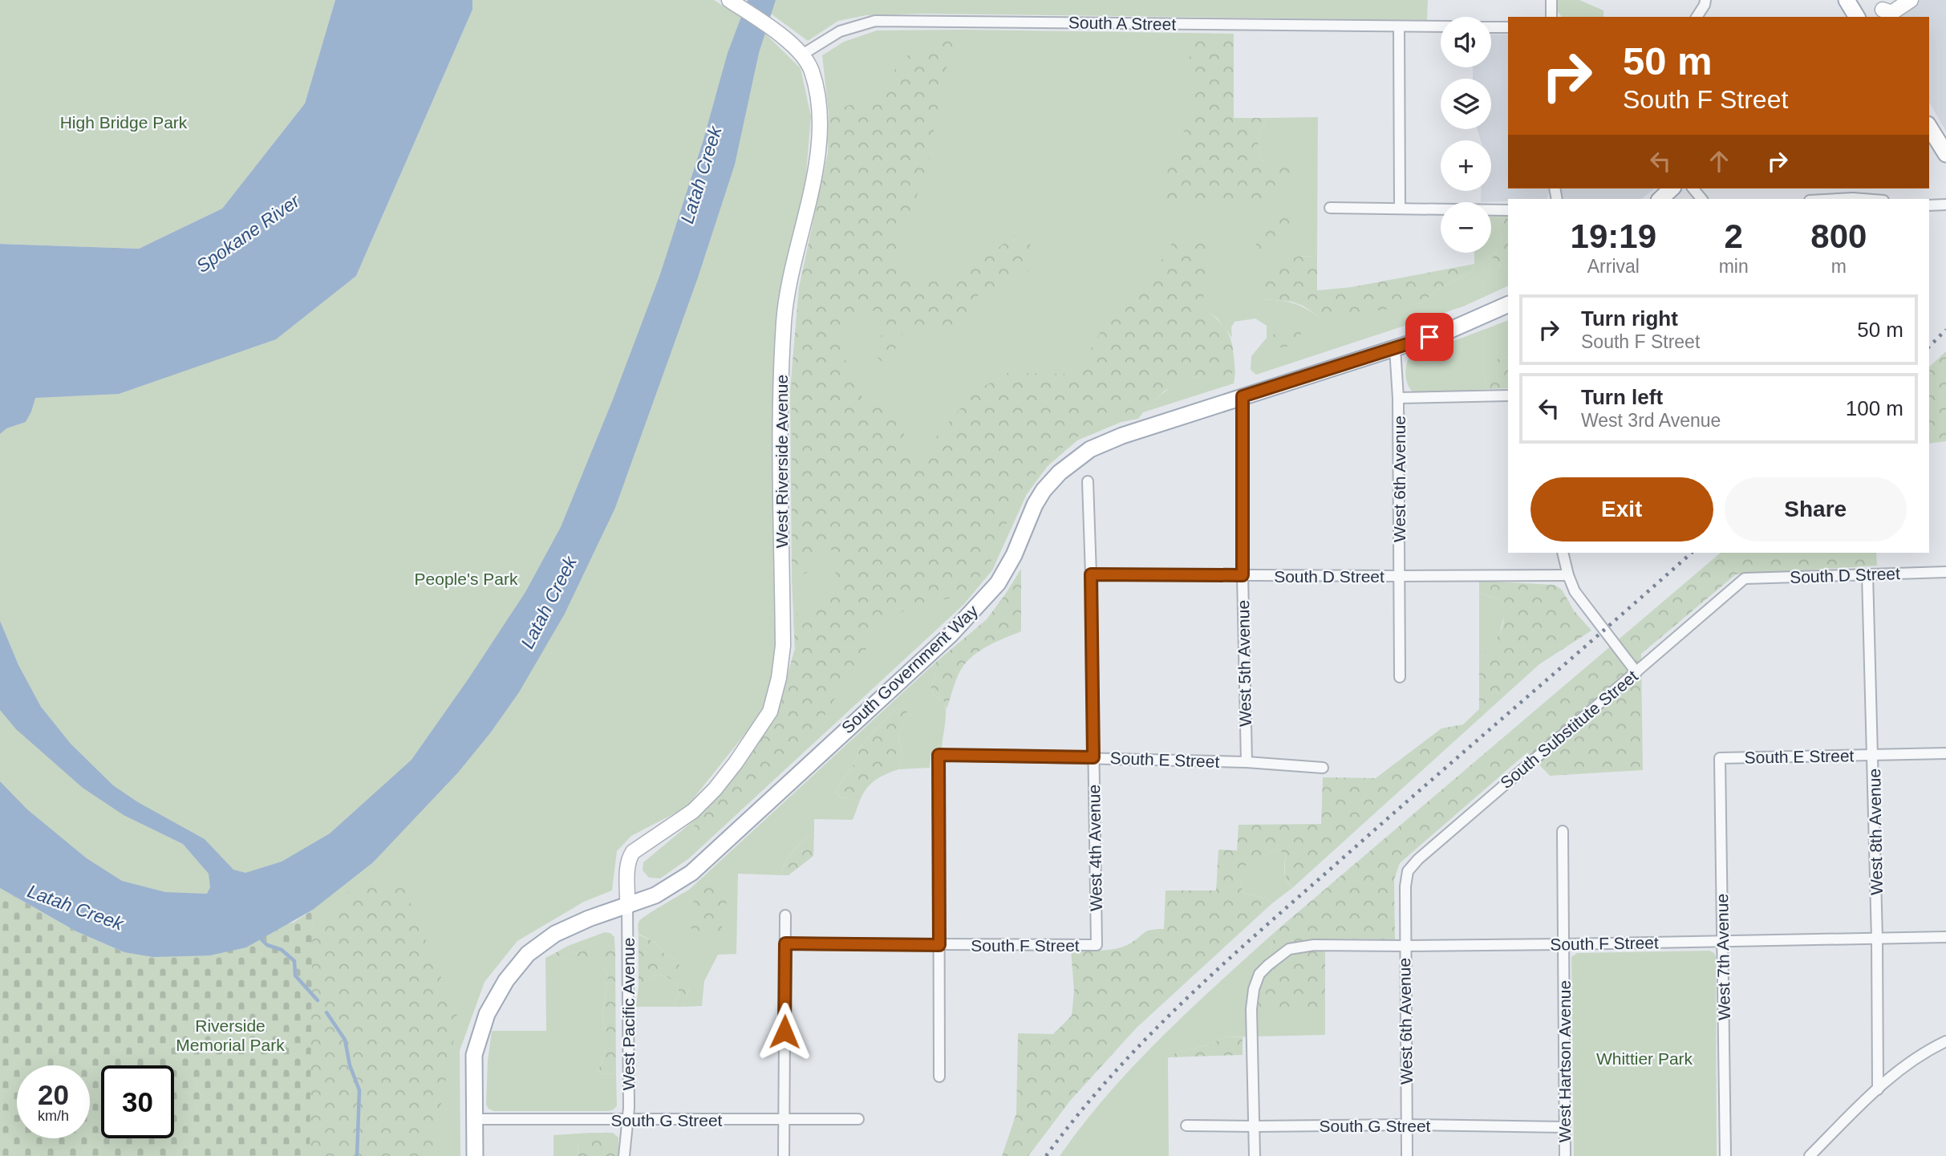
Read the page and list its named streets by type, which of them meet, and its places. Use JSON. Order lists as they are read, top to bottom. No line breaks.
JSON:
{"streets":{"main road":["West Riverside Avenue","South Government Way"],"street":["South A Street","West 6th Avenue","South D Street","West 5th Avenue","South Substitute Street","South E Street","West 8th Avenue","West 4th Avenue","South F Street","West 7th Avenue","West Pacific Avenue","West Hartson Avenue","South G Street"]},"crossings":[["South A Street","West Riverside Avenue"],["West Riverside Avenue","South Government Way"],["West Riverside Avenue","West Pacific Avenue"],["West 6th Avenue","South D Street"],["West 6th Avenue","South Government Way"],["West 6th Avenue","South Substitute Street"],["West 6th Avenue","South F Street"],["West 6th Avenue","South G Street"],["South D Street","West 5th Avenue"],["South D Street","South Substitute Street"],["South D Street","West 8th Avenue"],["South D Street","West 4th Avenue"],["West 5th Avenue","South Government Way"],["West 5th Avenue","South E Street"],["South Government Way","West Pacific Avenue"],["South Government Way","South G Street"],["South E Street","West 8th Avenue"],["South E Street","West 4th Avenue"],["South E Street","South F Street"],["South E Street","West 7th Avenue"],["West 8th Avenue","South F Street"],["West 4th Avenue","South F Street"],["South F Street","West 7th Avenue"],["South F Street","West Hartson Avenue"],["South F Street","South G Street"],["West Pacific Avenue","South G Street"],["West Hartson Avenue","South G Street"]],"water":["Latah Creek","Spokane River"],"parks":["High Bridge Park","People's Park","Riverside Memorial Park","Whittier Park"],"page":{"map_buttons":["+","−"],"turn":["50 m","South F Street"],"eta":["19:19","Arrival","2","min","800","m"],"list":[{"name":"Turn right","note":"South F Street","value":"50 m"},{"name":"Turn left","note":"West 3rd Avenue","value":"100 m"}],"buttons":["Exit","Share"],"speed":"20 km/h","limit":"30"}}
